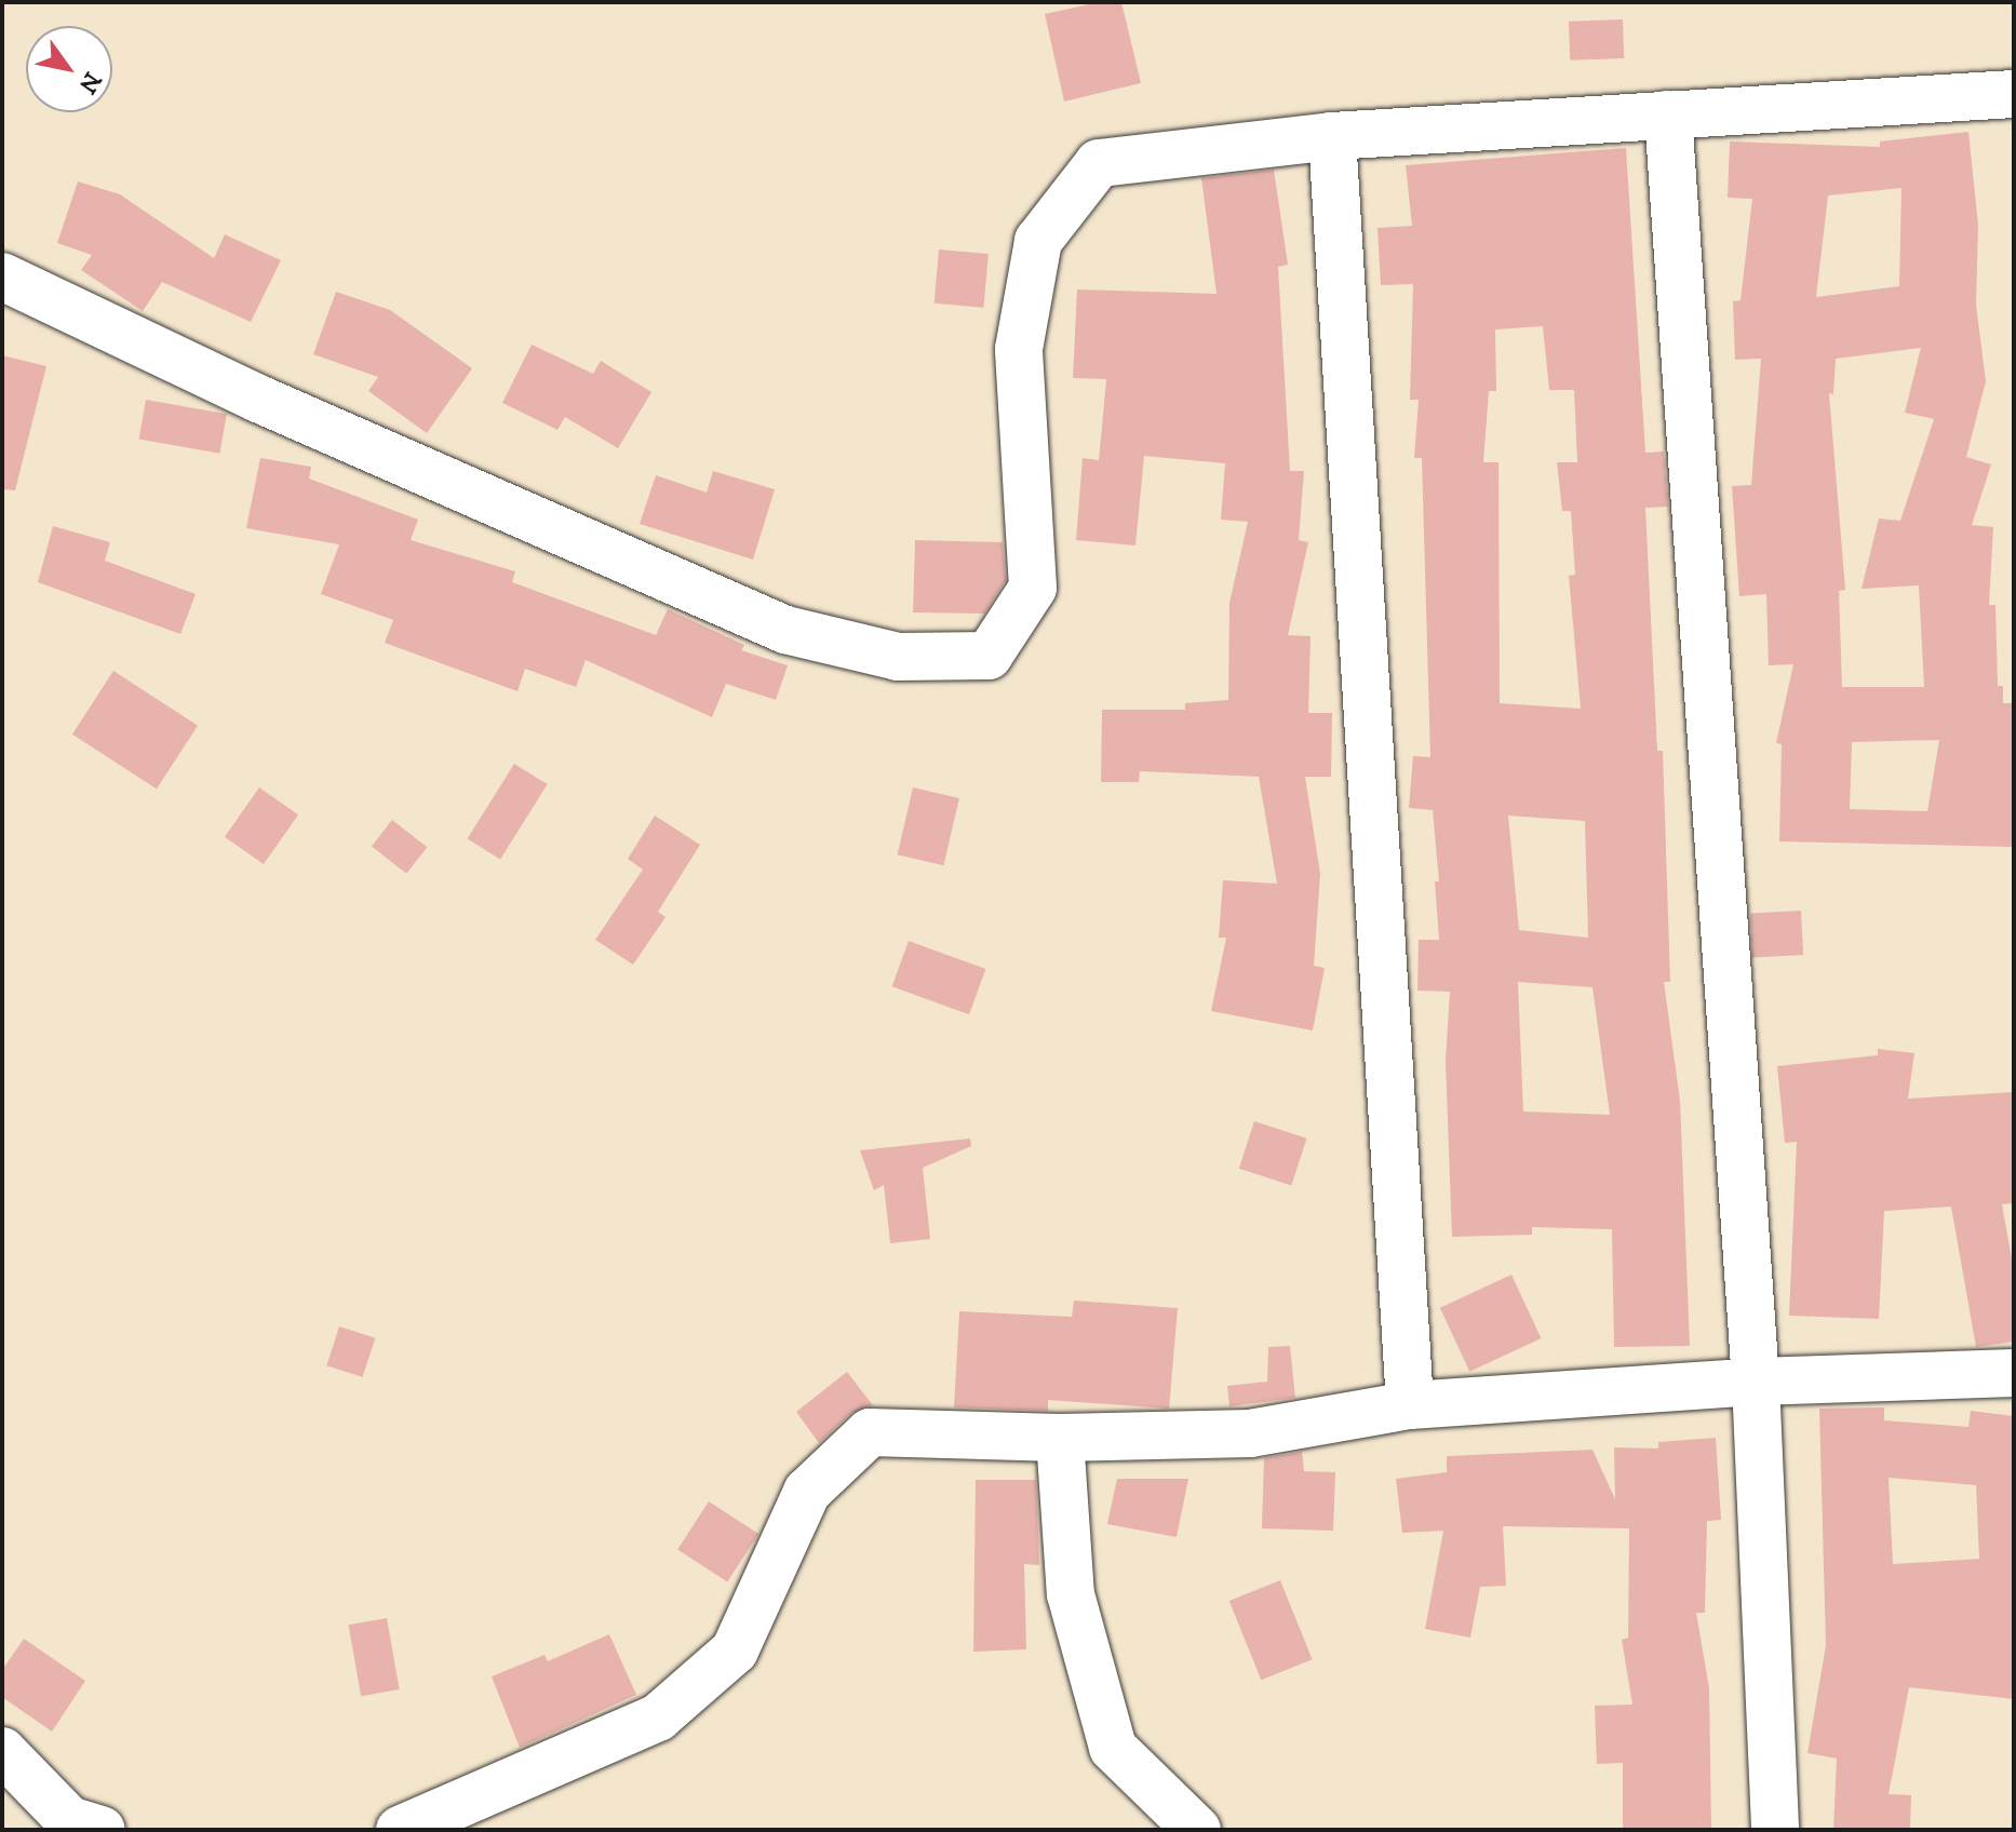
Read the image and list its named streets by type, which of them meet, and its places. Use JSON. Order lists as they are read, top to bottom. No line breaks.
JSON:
{"north":"bottom right"}
